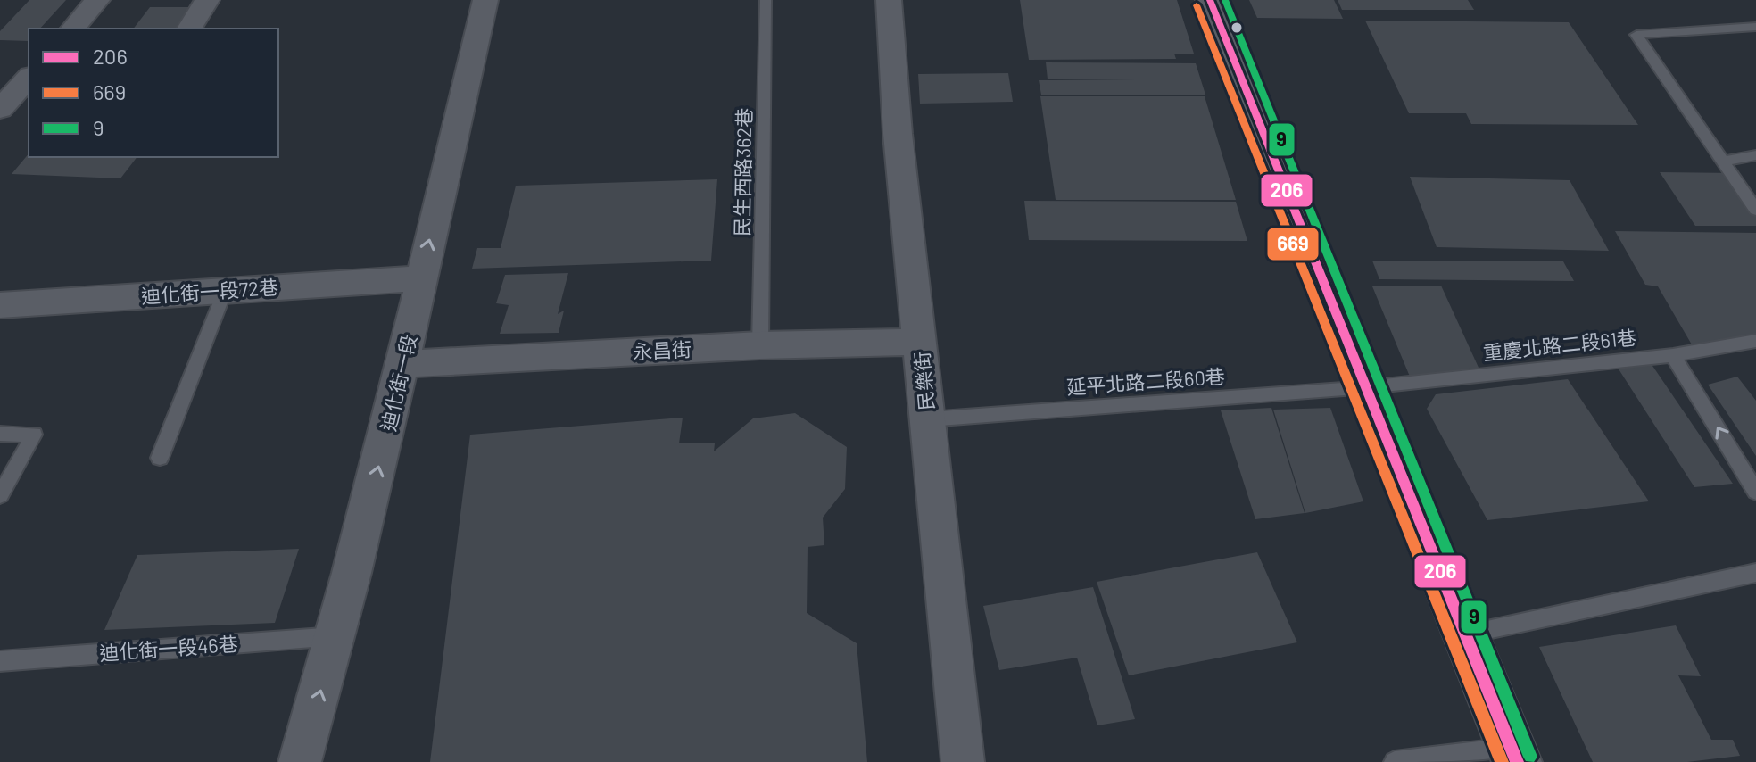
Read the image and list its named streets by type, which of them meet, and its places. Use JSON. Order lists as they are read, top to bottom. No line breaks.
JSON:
{"streets":{"street":["迪化街一段72巷","永昌街","民樂街","迪化街一段"],"lane":["民生西路362巷","重慶北路二段61巷","延平北路二段60巷","迪化街一段46巷"]},"crossings":[["民生西路362巷","永昌街"],["迪化街一段72巷","迪化街一段"],["重慶北路二段61巷","延平北路二段60巷"],["永昌街","民樂街"],["永昌街","迪化街一段"],["民樂街","延平北路二段60巷"],["迪化街一段","迪化街一段46巷"]],"one_way":["迪化街一段"],"lines":["transit line 206","transit line 9","transit line 669"],"legend":["206","669","9"]}
